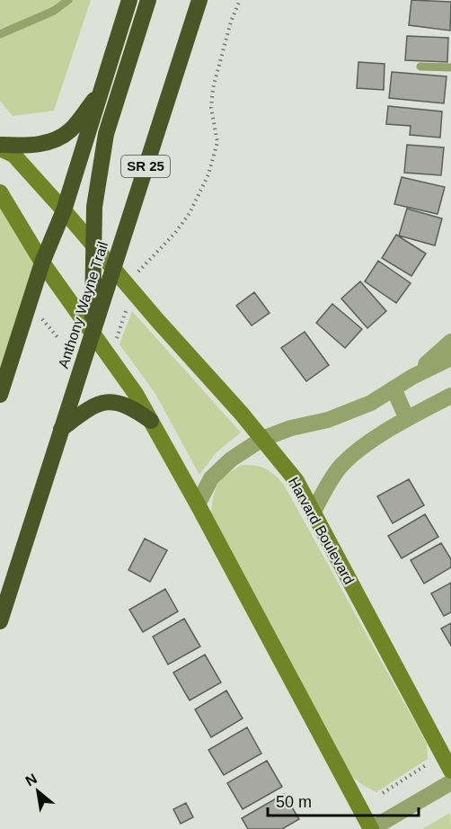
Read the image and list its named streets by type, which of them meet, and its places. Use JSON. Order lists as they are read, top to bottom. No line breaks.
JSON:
{"streets":{"highway":["SR 25","Anthony Wayne Trail"],"street":["Harvard Boulevard"]},"crossings":[["Anthony Wayne Trail","Harvard Boulevard"]],"scale_bar":"50 m","north":"top left"}
